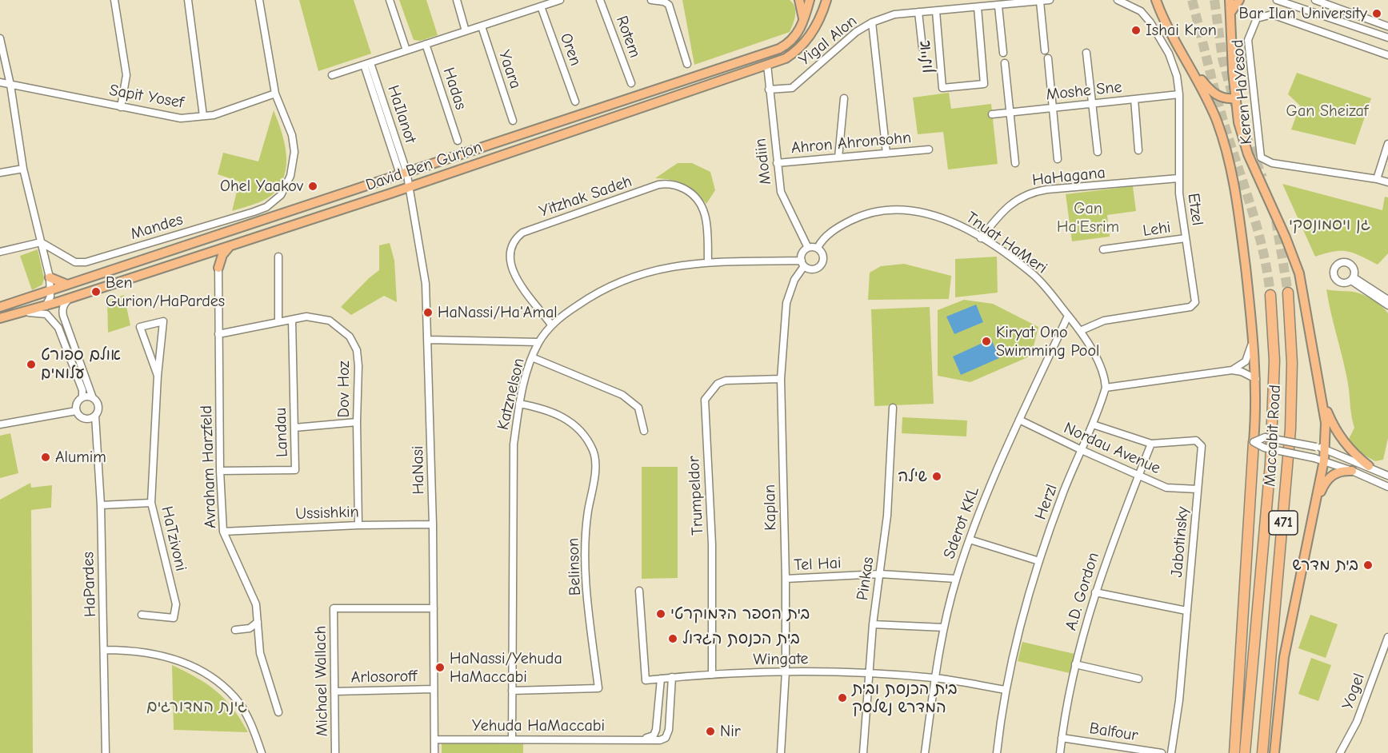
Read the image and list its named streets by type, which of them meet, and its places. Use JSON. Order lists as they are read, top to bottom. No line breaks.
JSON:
{"streets":{"highway":["Maccabit Road","471"],"main road":["David Ben Gurion"],"street":["Rotem","Yigal Alon","Oren","איילון","Yaara","Hadas","Moshe Sne","Keren HaYesod","Sapit Yosef","HaIlanot","Ahron Ahronsohn","Modiin","HaHagana","Yitzhak Sadeh","Etzel","Mandes","Lehi","Tnuat HaMeri","Dov Hoz","Katznelson","Landau","Nordau Avenue","Avraham Harzfeld","HaNasi","Trumpeldor","Herzl","Kaplan","Ussishkin","Sderot KKL","HaTzivoni","Jabotinsky","Tel Hai","Belinson","Pinkas","HaPardes","A.D. Gordon","Wingate","Arlosoroff","Michael Wallach","Yogel","Yehuda HaMaccabi","Balfour"]},"crossings":[["Yigal Alon","איילון"],["Yigal Alon","Modiin"],["Moshe Sne","Etzel"],["Sapit Yosef","Mandes"],["HaIlanot","David Ben Gurion"],["HaIlanot","HaNasi"],["Ahron Ahronsohn","Modiin"],["Modiin","David Ben Gurion"],["Modiin","Tnuat HaMeri"],["Modiin","Katznelson"],["Modiin","Kaplan"],["David Ben Gurion","HaNasi"],["HaHagana","Etzel"],["HaHagana","Tnuat HaMeri"],["Yitzhak Sadeh","Katznelson"],["Etzel","Lehi"],["Etzel","Tnuat HaMeri"],["Tnuat HaMeri","Katznelson"],["Tnuat HaMeri","Herzl"],["Tnuat HaMeri","Kaplan"],["Tnuat HaMeri","Sderot KKL"],["Dov Hoz","Landau"],["Dov Hoz","Avraham Harzfeld"],["Dov Hoz","Ussishkin"],["Katznelson","Kaplan"],["Katznelson","Belinson"],["Katznelson","Yehuda HaMaccabi"],["Landau","Avraham Harzfeld"],["Nordau Avenue","Herzl"],["Nordau Avenue","Sderot KKL"],["Nordau Avenue","Jabotinsky"],["Nordau Avenue","A.D. Gordon"],["Avraham Harzfeld","Ussishkin"],["HaNasi","Ussishkin"],["HaNasi","Arlosoroff"],["HaNasi","Michael Wallach"],["HaNasi","Yehuda HaMaccabi"],["Trumpeldor","Kaplan"],["Trumpeldor","Wingate"],["Herzl","Jabotinsky"],["Herzl","Wingate"],["Kaplan","Tel Hai"],["Kaplan","Wingate"],["Sderot KKL","Tel Hai"],["Sderot KKL","Wingate"],["Jabotinsky","A.D. Gordon"],["Tel Hai","Pinkas"],["Pinkas","Wingate"],["A.D. Gordon","Balfour"],["Wingate","Yehuda HaMaccabi"],["Arlosoroff","Michael Wallach"]],"parks":["Gan Sheizaf","Gan Ha'Esrim","גן ויסמונסקי","גינת המדורגים"],"places":["Bar Ilan University","Ishai Kron","Ohel Yaakov","Ben Gurion/HaPardes","HaNassi/Ha'Amal","Kiryat Ono Swimming Pool","אולם ספורט עלומים","Alumim","שילה","בית מדרש","בית הספר הדמוקרטי","בית הכנסת הגדול","HaNassi/Yehuda HaMaccabi","בית הכנסת ובית המדרש נשלסק","Nir"]}
